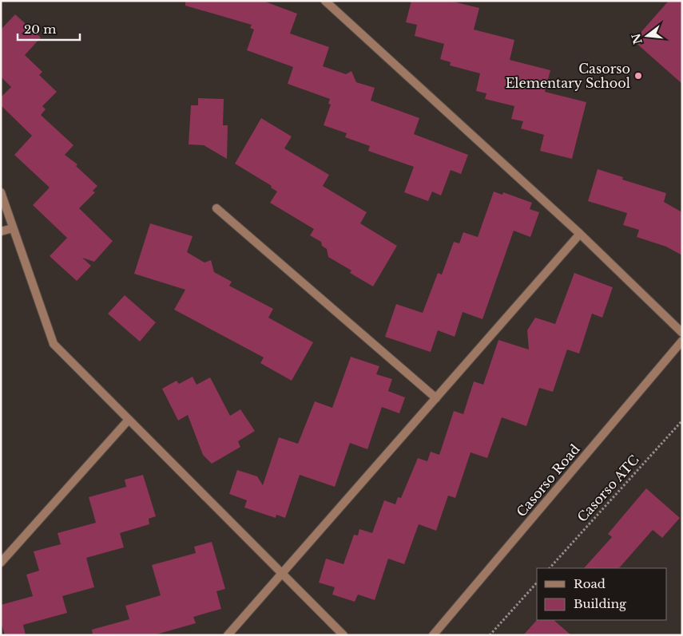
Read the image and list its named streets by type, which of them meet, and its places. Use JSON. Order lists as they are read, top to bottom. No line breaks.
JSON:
{"streets":{"street":["Casorso Road"],"path":["Casorso ATC"]},"places":["Casorso Elementary School"],"legend":["Road","Building"],"scale_bar":"20 m","north":"left"}
